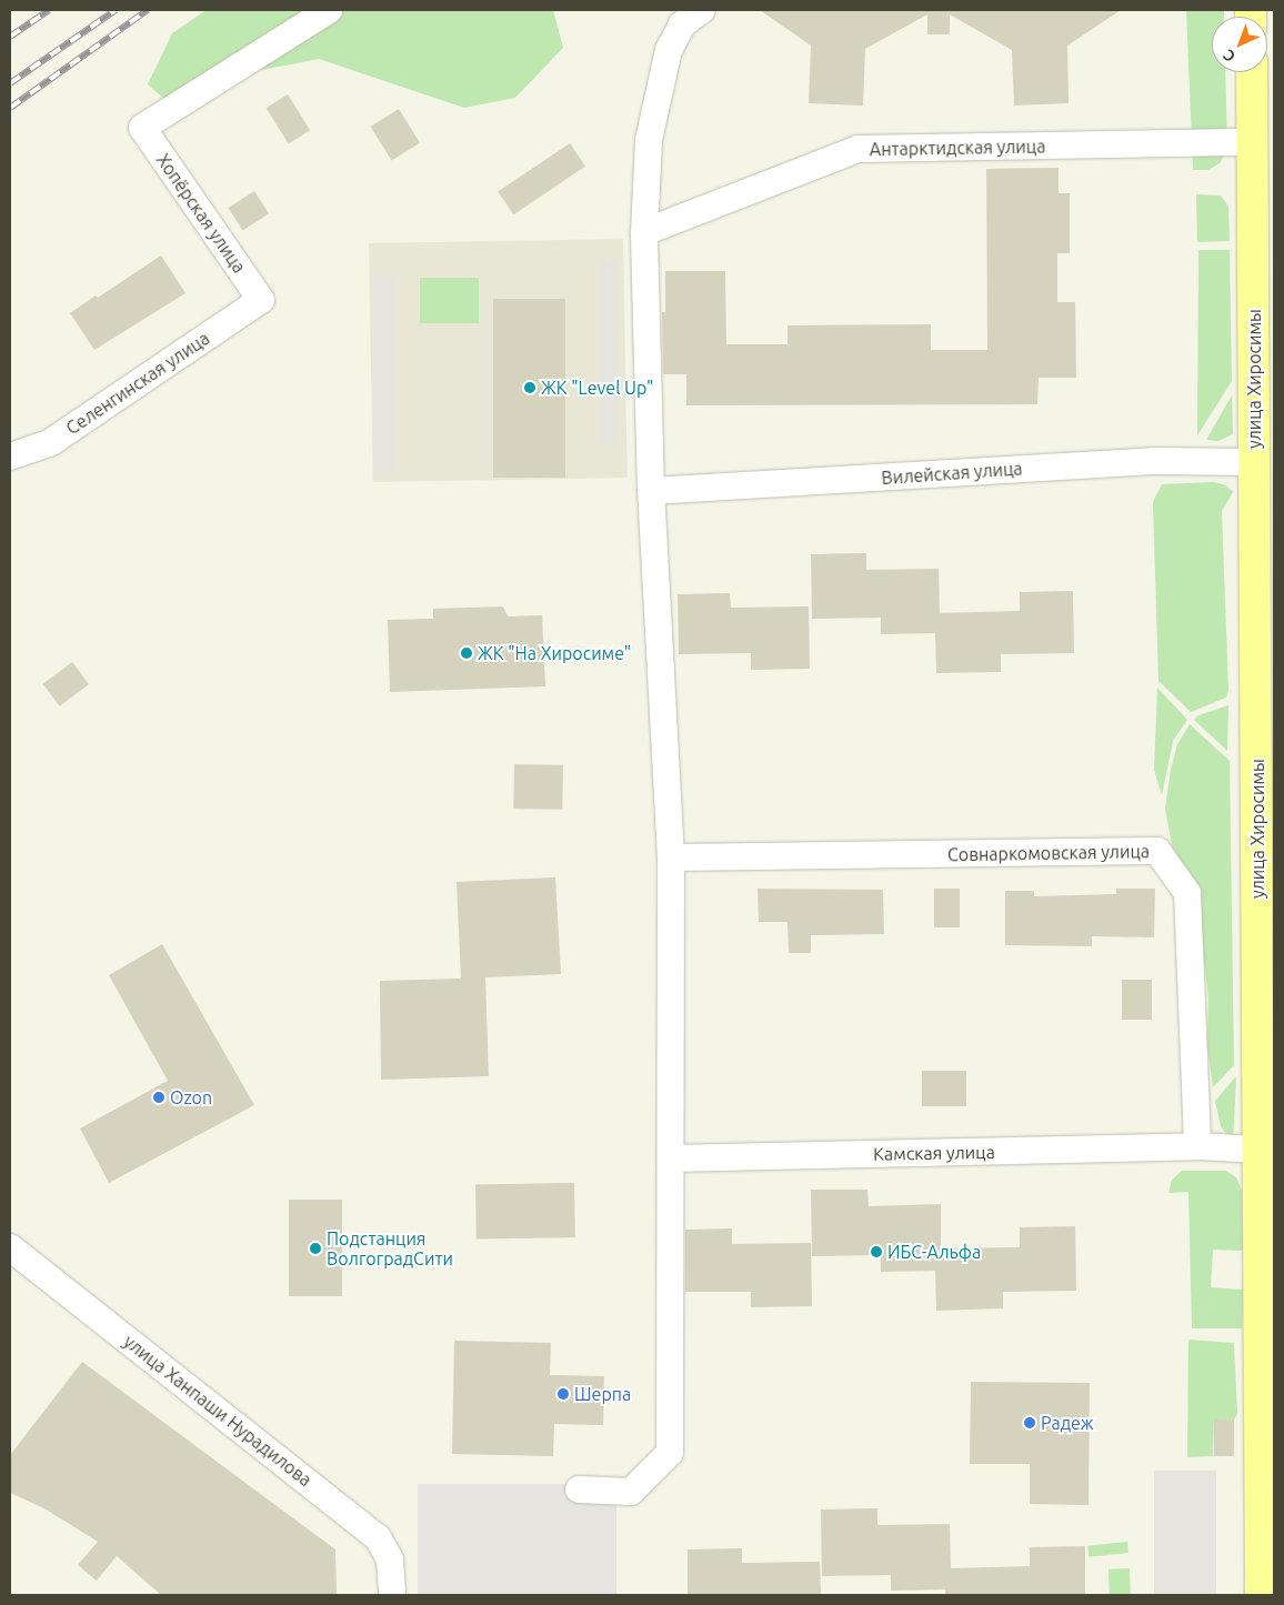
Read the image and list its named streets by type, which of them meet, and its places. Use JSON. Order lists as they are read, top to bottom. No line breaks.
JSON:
{"streets":{"main road":["улица Хиросимы"],"street":["Антарктидская улица","Хопёрская улица","Селенгинская улица","Вилейская улица","Совнаркомовская улица","Камская улица","улица Ханпаши Нурадилова"]},"crossings":[["Антарктидская улица","улица Хиросимы"],["Хопёрская улица","Селенгинская улица"],["улица Хиросимы","Вилейская улица"],["Совнаркомовская улица","Камская улица"]],"places":["ЖК \"Level Up\"","ЖК \"На Хиросиме\"","Ozon","Подстанция ВолгоградСити","ИБС-Альфа","Шерпа","Радеж"],"north":"bottom left"}
